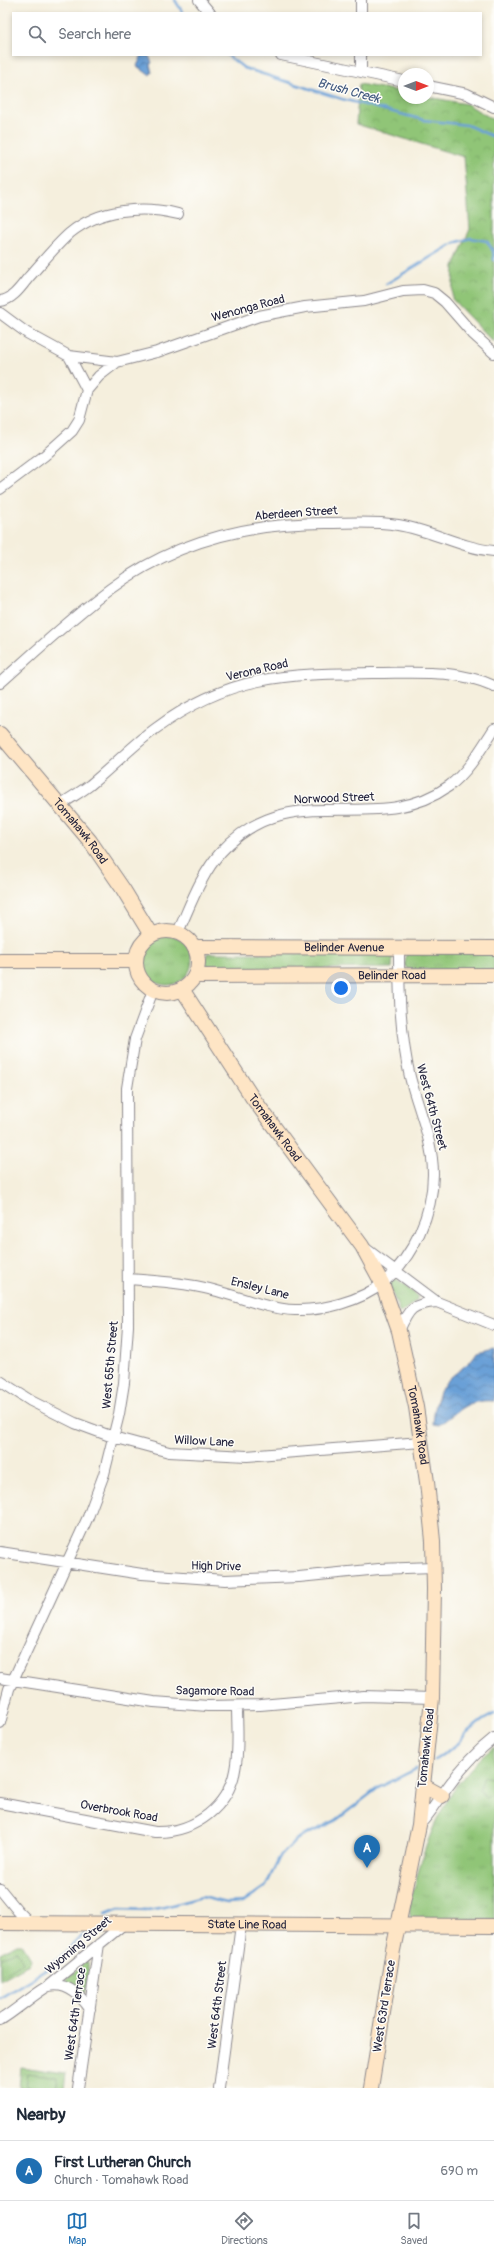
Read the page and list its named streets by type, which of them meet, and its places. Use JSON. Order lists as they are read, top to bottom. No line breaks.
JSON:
{"streets":{"street":["Wenonga Road","Aberdeen Street","Verona Road","Norwood Street","Tomahawk Road","Belinder Avenue","Belinder Road","West 64th Street","Ensley Lane","West 65th Street","Willow Lane","High Drive","Sagamore Road","Overbrook Road","State Line Road","Wyoming Street","West 63rd Terrace","West 64th Terrace"]},"crossings":[["Verona Road","Tomahawk Road"],["Norwood Street","Tomahawk Road"],["Norwood Street","Belinder Avenue"],["Norwood Street","Belinder Road"],["Norwood Street","West 65th Street"],["Tomahawk Road","Belinder Avenue"],["Tomahawk Road","Belinder Road"],["Tomahawk Road","West 64th Street"],["Tomahawk Road","Ensley Lane"],["Tomahawk Road","West 65th Street"],["Tomahawk Road","Willow Lane"],["Tomahawk Road","High Drive"],["Tomahawk Road","Sagamore Road"],["Tomahawk Road","State Line Road"],["Tomahawk Road","West 63rd Terrace"],["Belinder Avenue","Belinder Road"],["Belinder Avenue","West 64th Street"],["Belinder Avenue","West 65th Street"],["Belinder Road","West 64th Street"],["Belinder Road","West 65th Street"],["West 64th Street","Ensley Lane"],["West 64th Street","State Line Road"],["Ensley Lane","West 65th Street"],["West 65th Street","Willow Lane"],["West 65th Street","High Drive"],["West 65th Street","Sagamore Road"],["Sagamore Road","Overbrook Road"],["State Line Road","Wyoming Street"],["State Line Road","West 63rd Terrace"],["Wyoming Street","West 64th Terrace"]],"water":["Brush Creek"],"north":"right","page":{"search":"Search here","pins":"A","heading":"Nearby","list":[{"mark":"A","name":"First Lutheran Church","note":"Church · Tomahawk Road","value":"690 m"}],"nav":["Map","Directions","Saved"]}}
